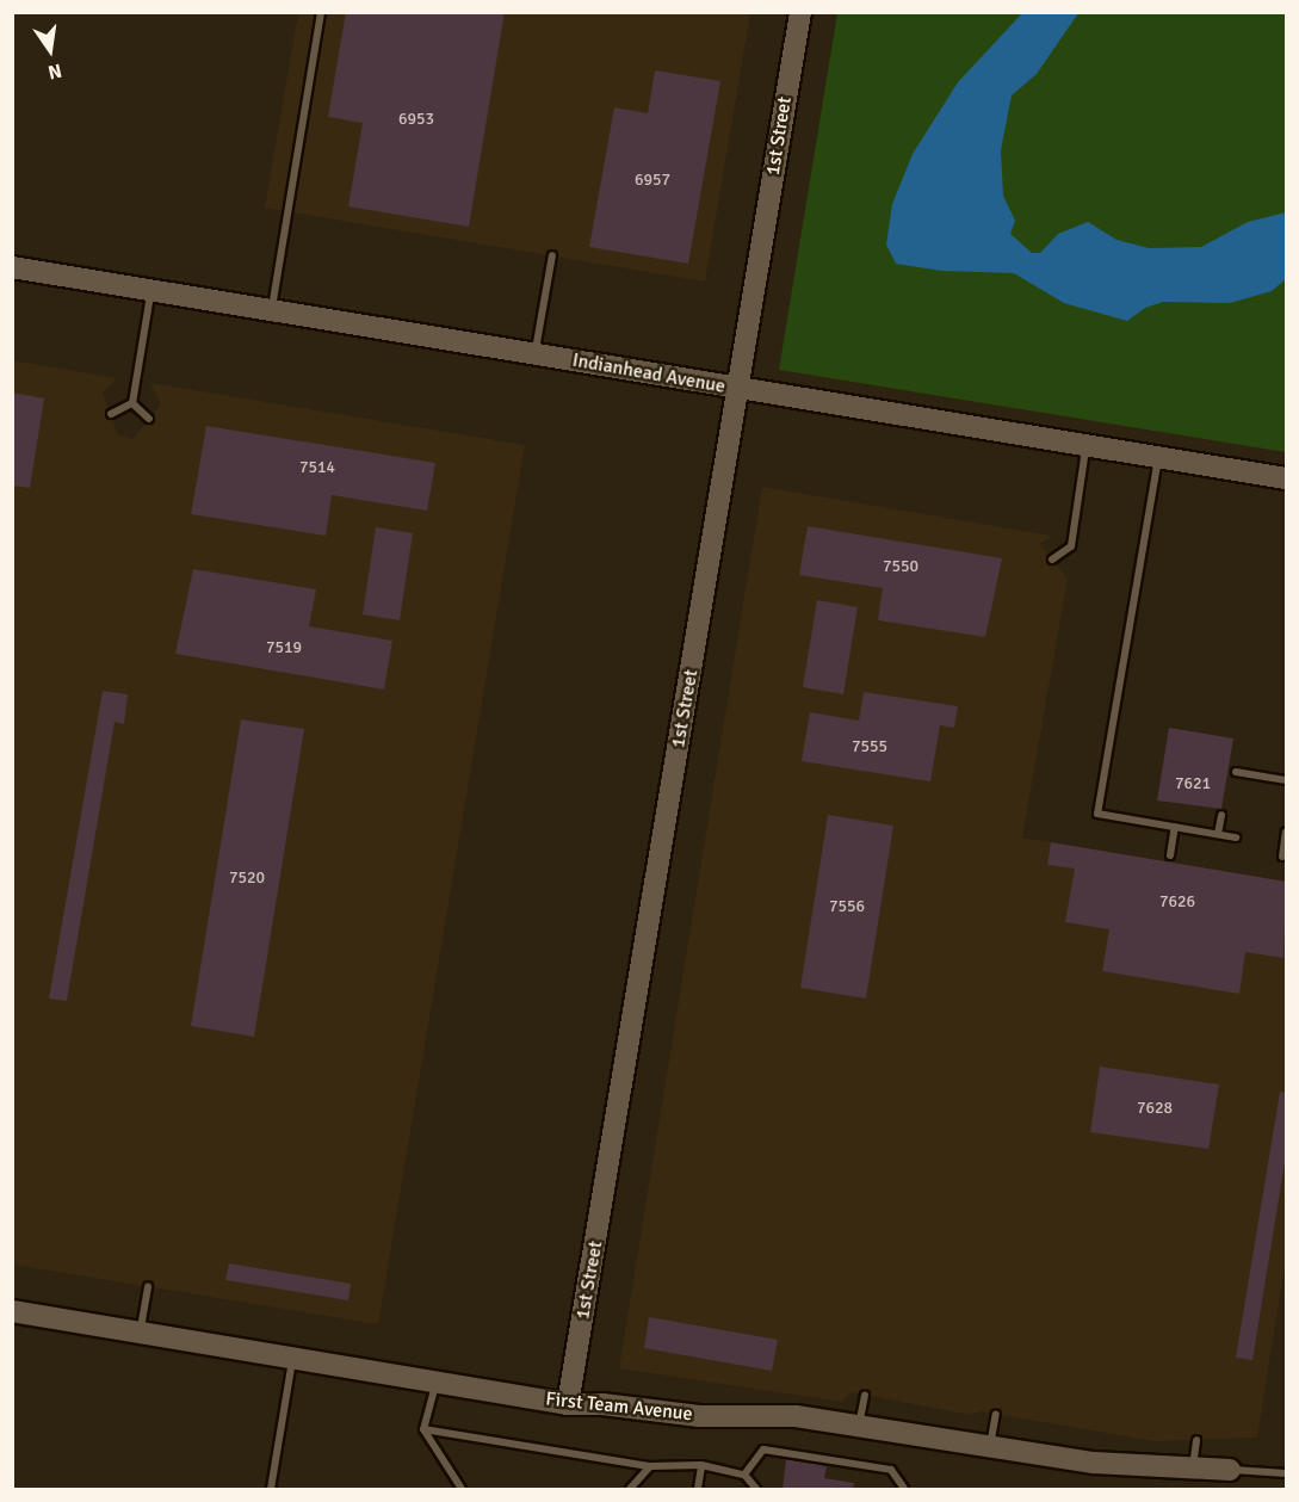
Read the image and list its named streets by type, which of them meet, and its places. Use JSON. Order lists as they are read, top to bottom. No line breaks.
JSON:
{"streets":{"main road":["1st Street","Indianhead Avenue","First Team Avenue"]},"crossings":[["1st Street","Indianhead Avenue"],["1st Street","First Team Avenue"]],"house_numbers":["6953","6957","7514","7550","7519","7555","7621","7520","7626","7556","7628"],"north":"bottom"}
